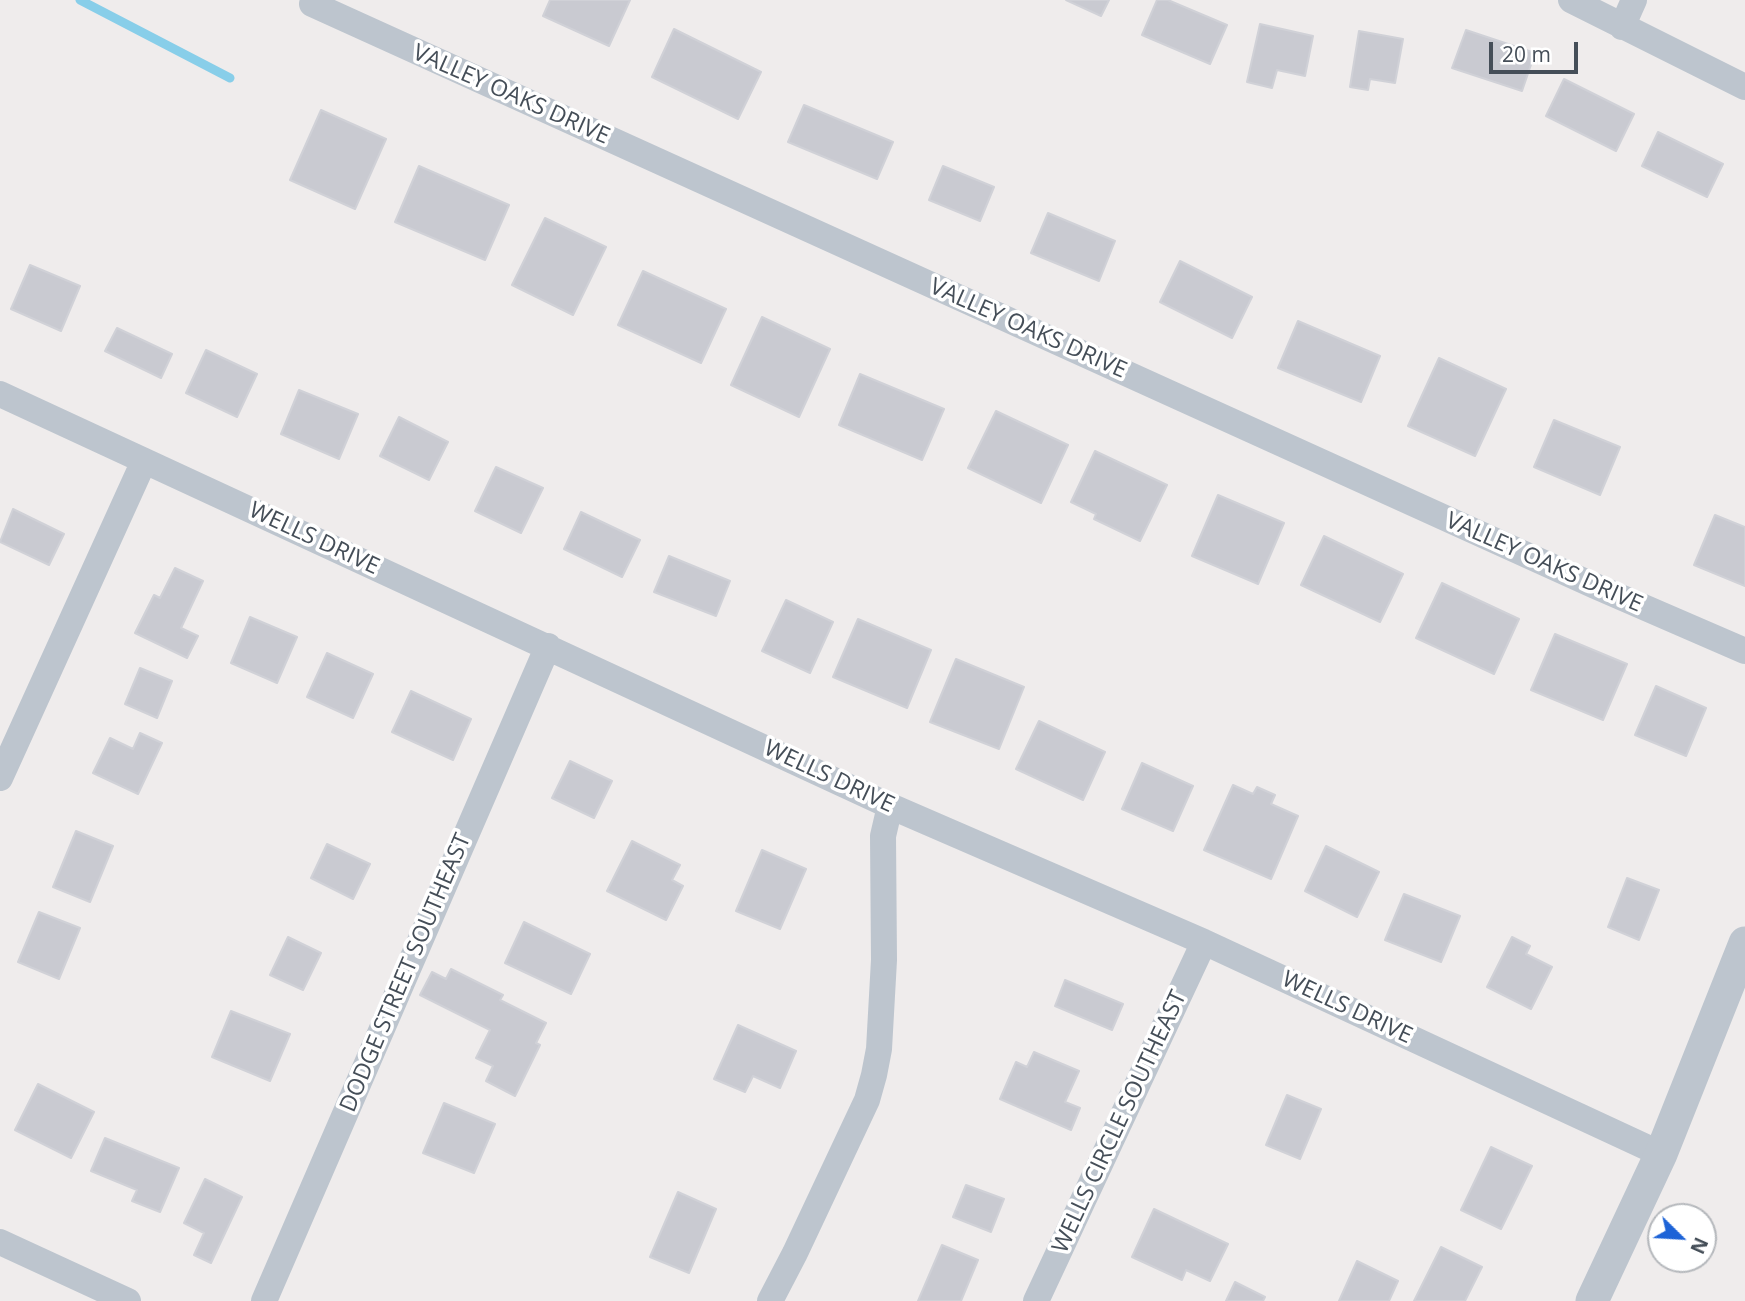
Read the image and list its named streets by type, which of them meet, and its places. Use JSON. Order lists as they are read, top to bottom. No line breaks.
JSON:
{"streets":{"street":["VALLEY OAKS DRIVE","WELLS DRIVE","DODGE STREET SOUTHEAST","WELLS CIRCLE SOUTHEAST"]},"crossings":[["WELLS DRIVE","DODGE STREET SOUTHEAST"],["WELLS DRIVE","WELLS CIRCLE SOUTHEAST"]],"scale_bar":"20 m","north":"bottom right"}
